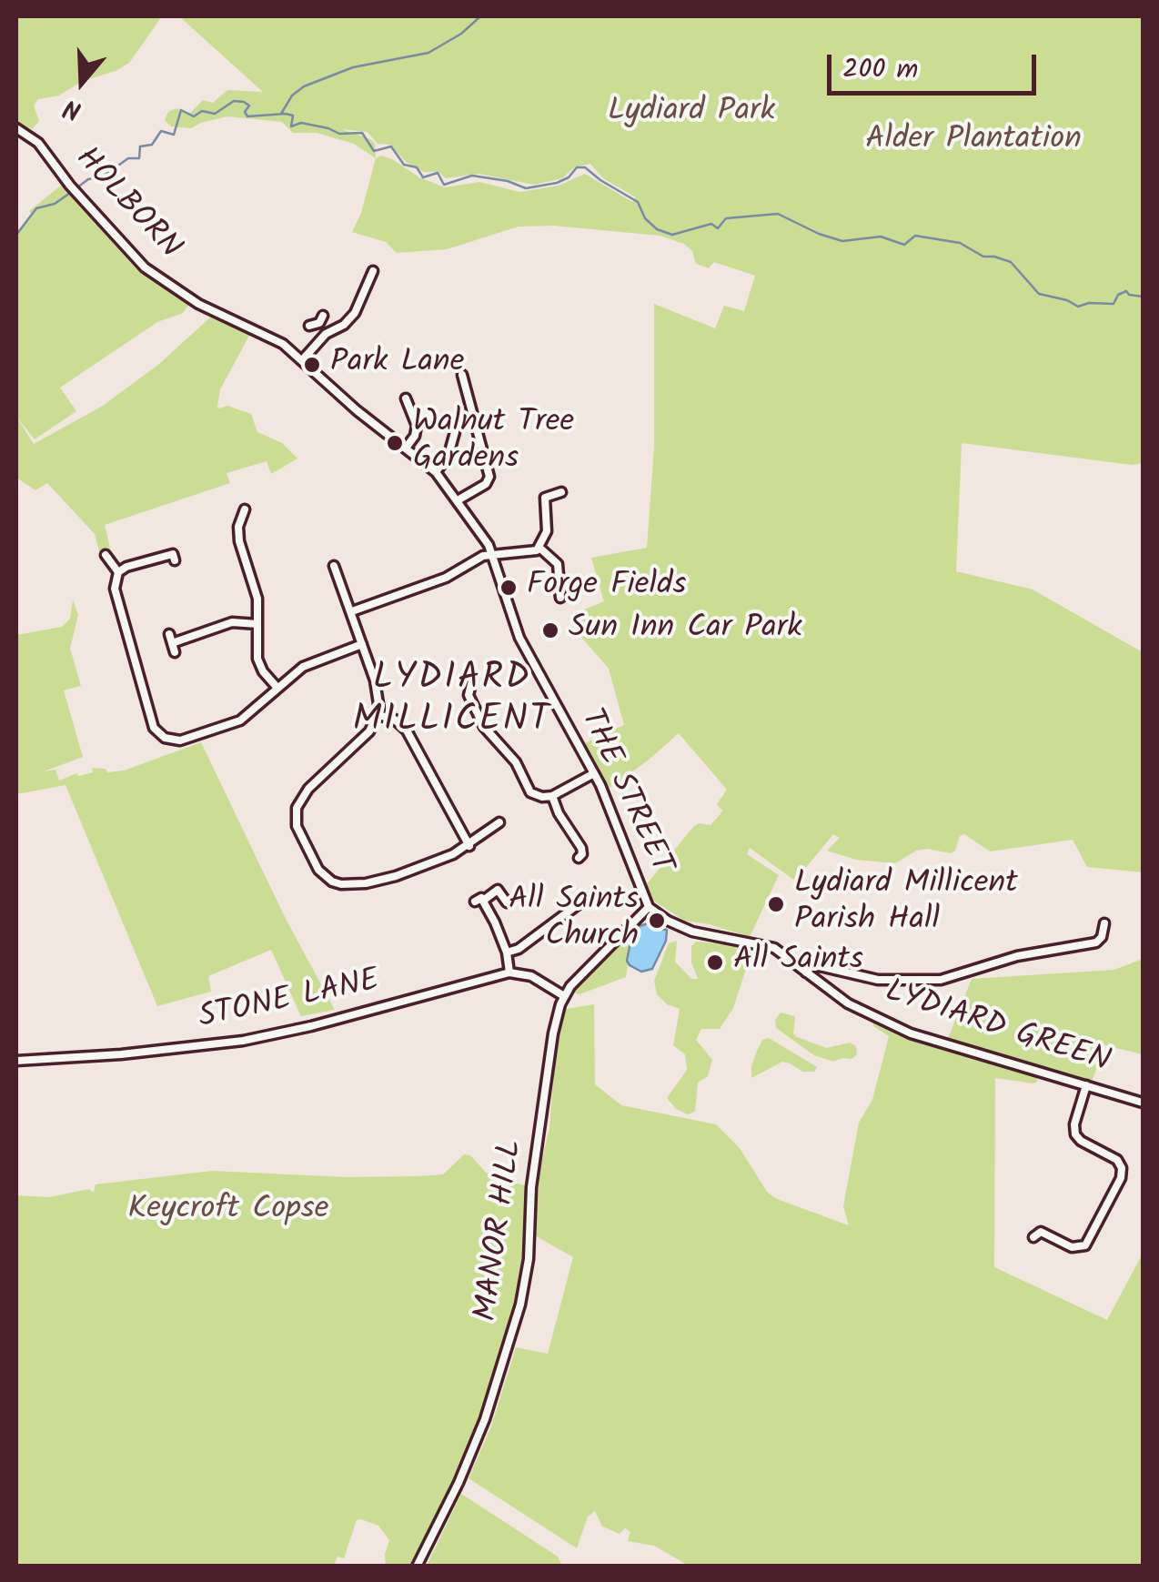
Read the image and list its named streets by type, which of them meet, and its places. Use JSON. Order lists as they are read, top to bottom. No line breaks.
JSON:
{"streets":{"street":["HOLBORN","THE STREET","STONE LANE","LYDIARD GREEN","MANOR HILL"]},"crossings":[["HOLBORN","THE STREET"],["THE STREET","LYDIARD GREEN"]],"districts":["LYDIARD MILLICENT"],"parks":["Lydiard Park","Alder Plantation","Keycroft Copse"],"places":["Park Lane","Walnut Tree Gardens","Forge Fields","Sun Inn Car Park","Lydiard Millicent Parish Hall","All Saints Church","All Saints"],"scale_bar":"200 m","north":"bottom"}
